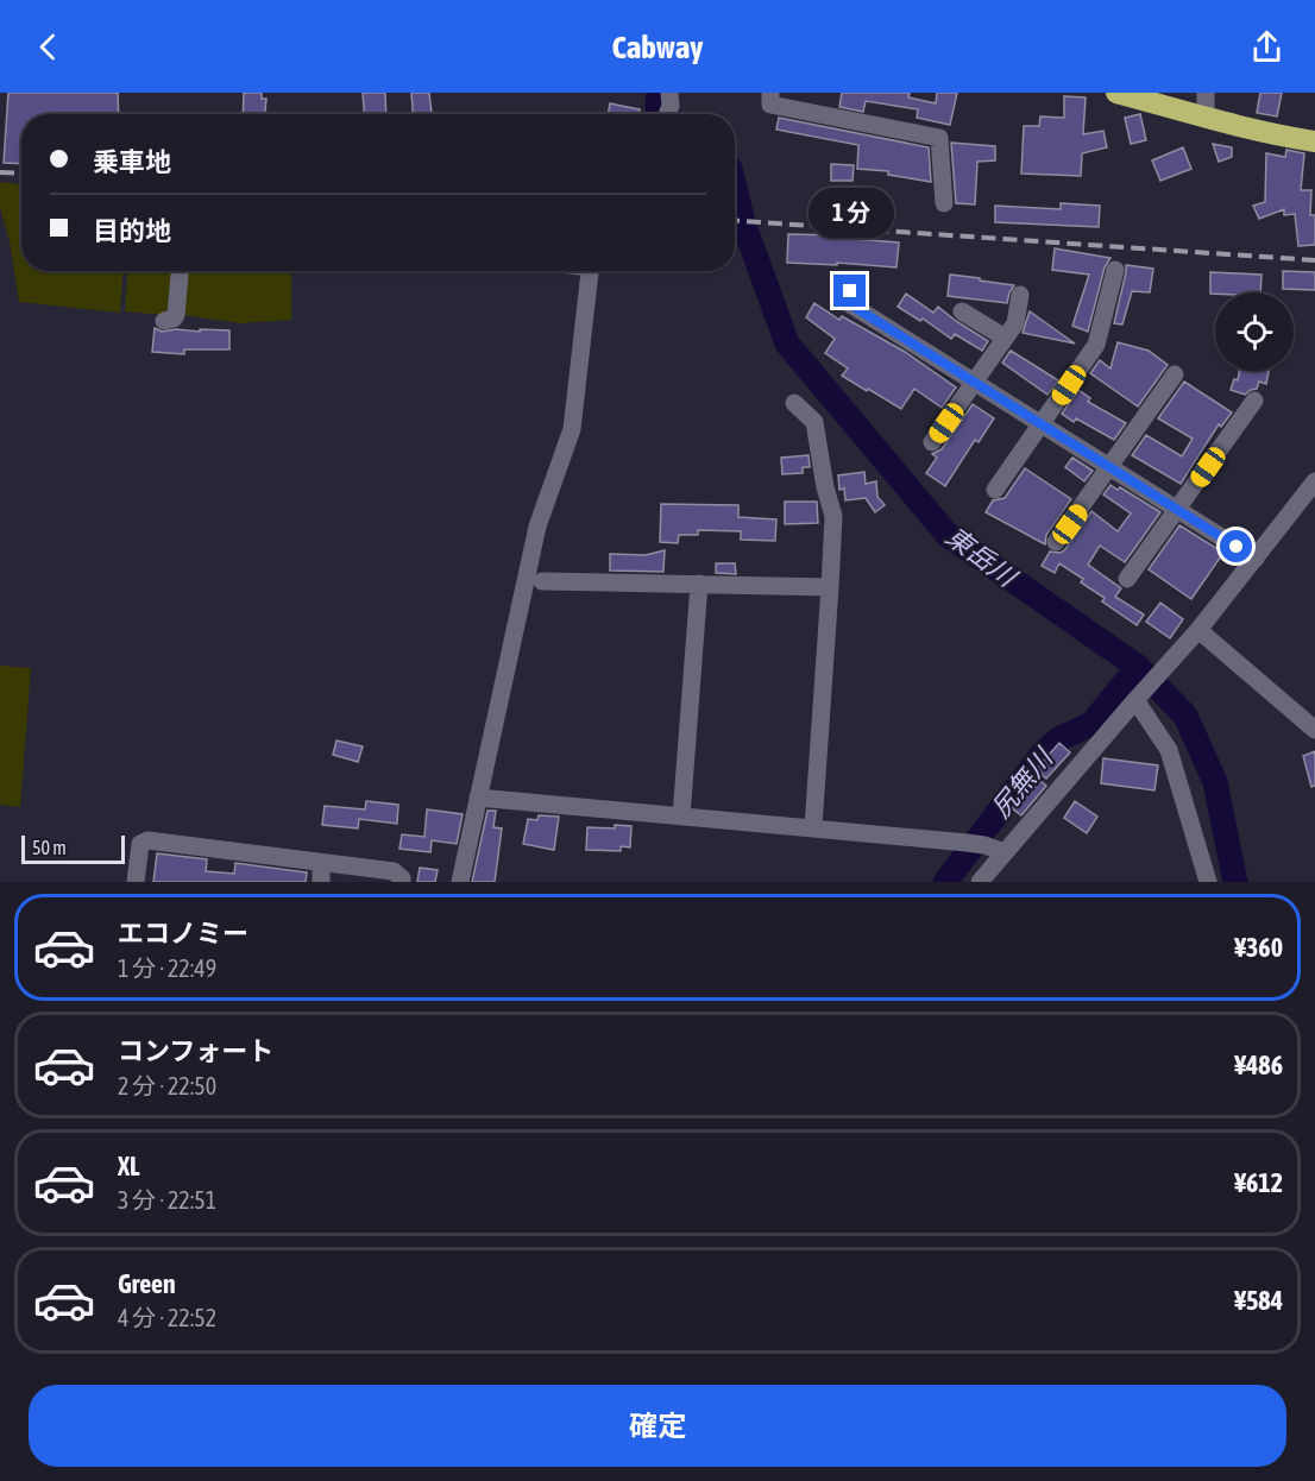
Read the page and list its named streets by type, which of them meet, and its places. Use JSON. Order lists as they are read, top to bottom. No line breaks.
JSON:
{"water":["東岳川","尻無川"],"scale_bar":"50 m","page":{"header":"Cabway","banner":["乗車地","目的地"],"bubble":"1 分","scale":"50 m","list":[{"name":"エコノミー","note":"1 分 · 22:49","value":"¥360"},{"name":"コンフォート","note":"2 分 · 22:50","value":"¥486"},{"name":"XL","note":"3 分 · 22:51","value":"¥612"},{"name":"Green","note":"4 分 · 22:52","value":"¥584"}],"buttons":"確定"}}
